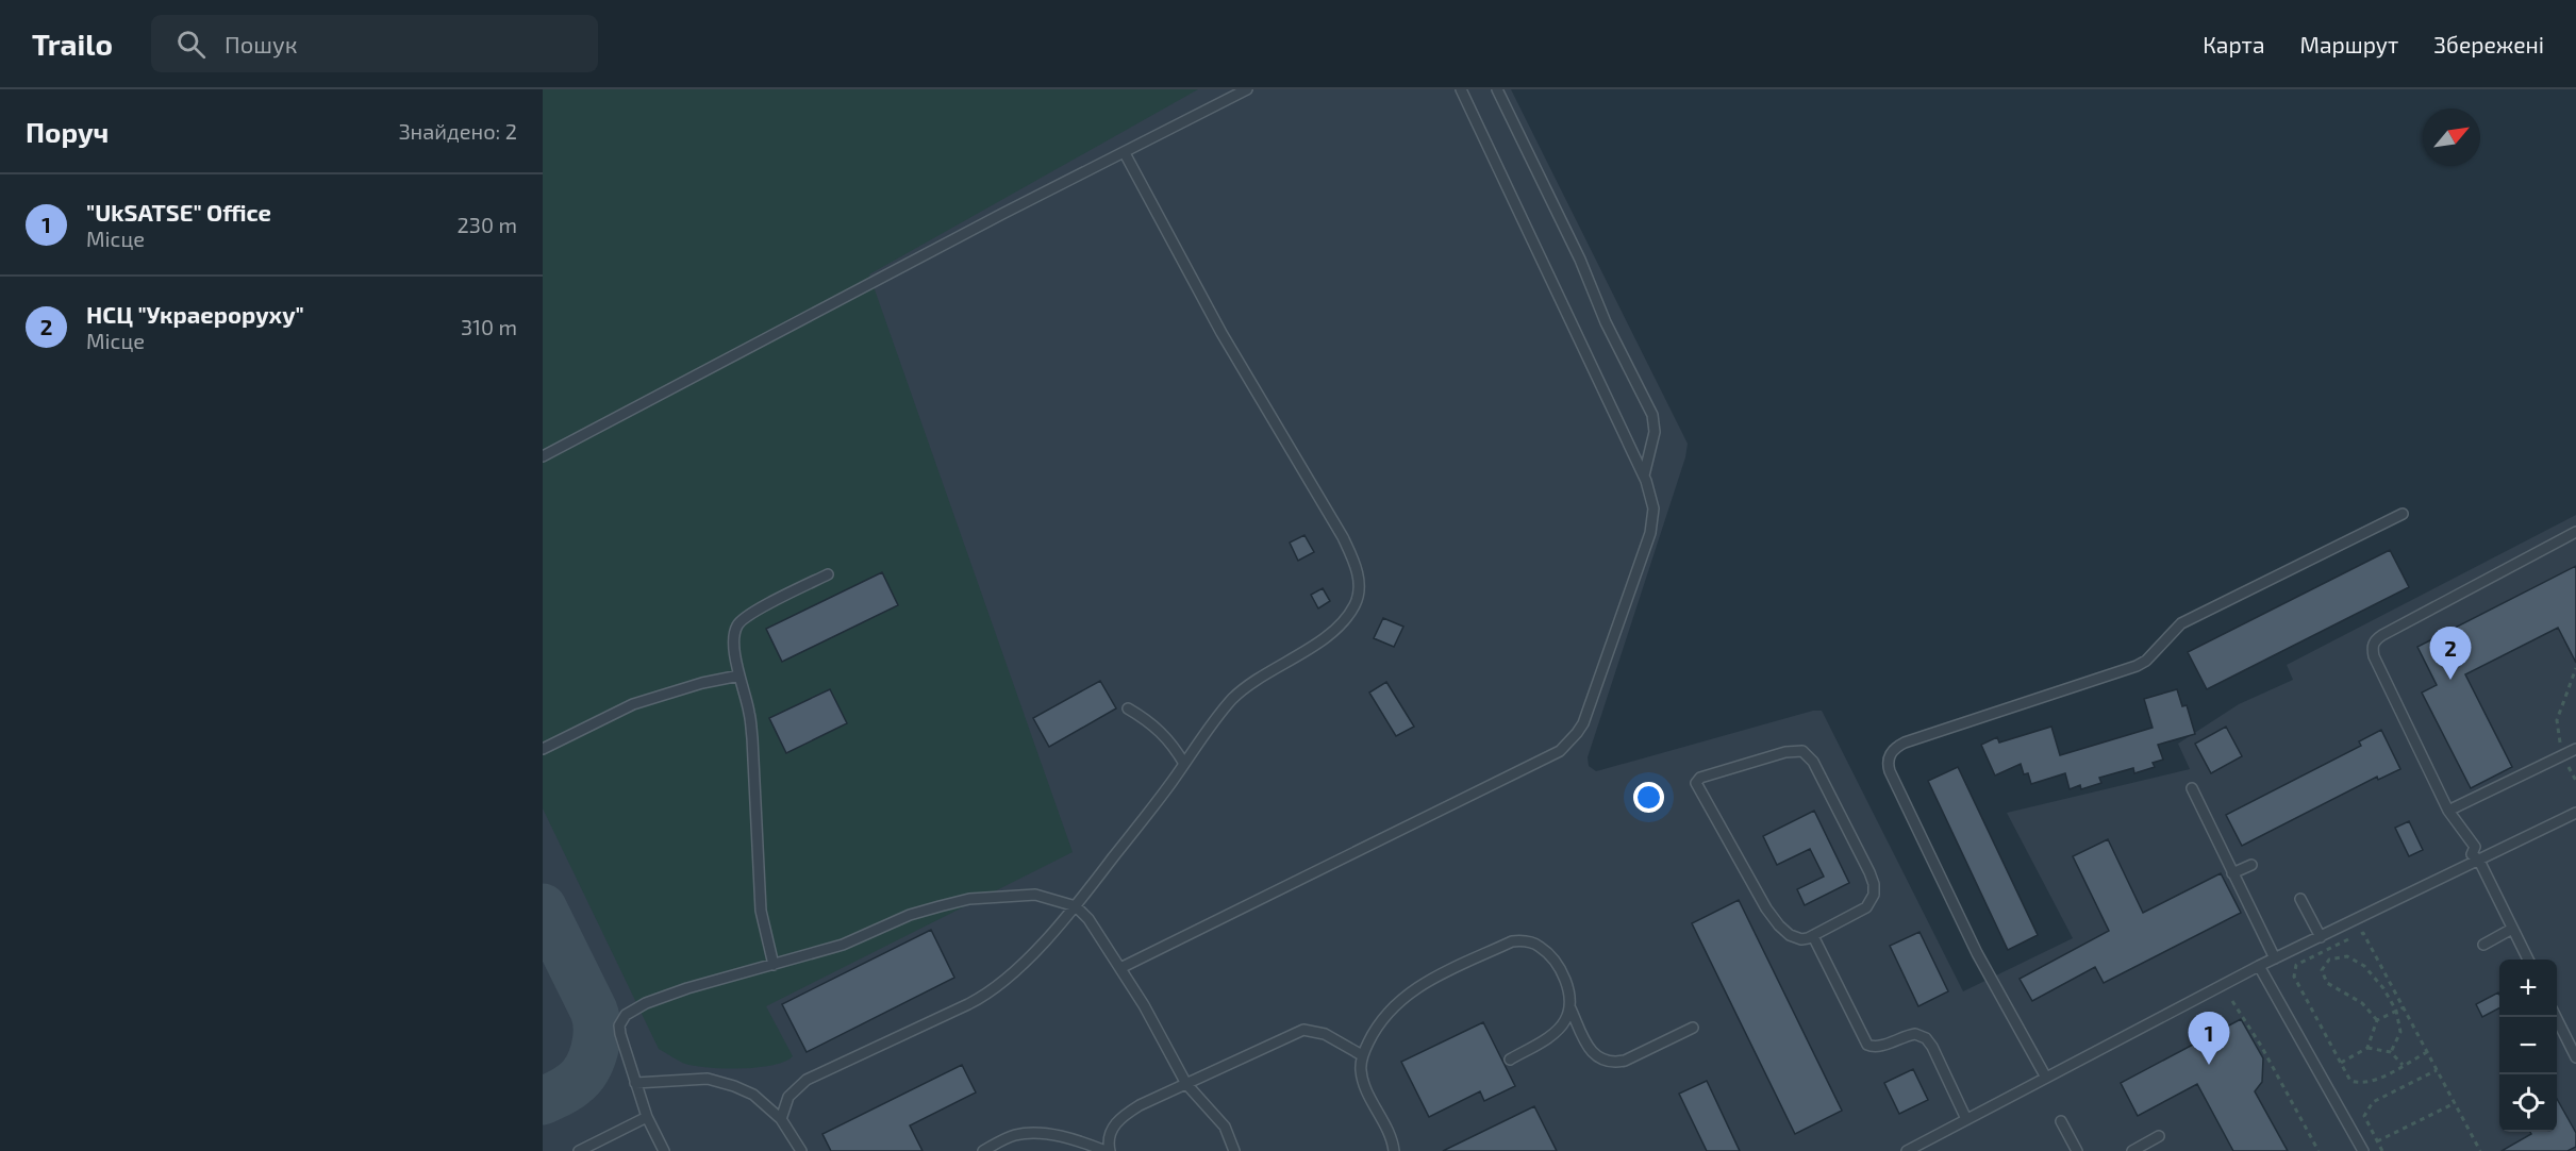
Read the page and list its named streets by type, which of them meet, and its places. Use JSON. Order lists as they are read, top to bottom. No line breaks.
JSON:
{"north":"top right","page":{"header":"Trailo","search":"Пошук","nav":["Карта","Маршрут","Збережені"],"heading":["Поруч","Знайдено: 2"],"list":[{"mark":"1","name":"\"UkSATSE\" Office","note":"Місце","value":"230 m"},{"mark":"2","name":"НСЦ \"Украероруху\"","note":"Місце","value":"310 m"}],"pins":["2","1"],"map_buttons":["+","−"]}}
